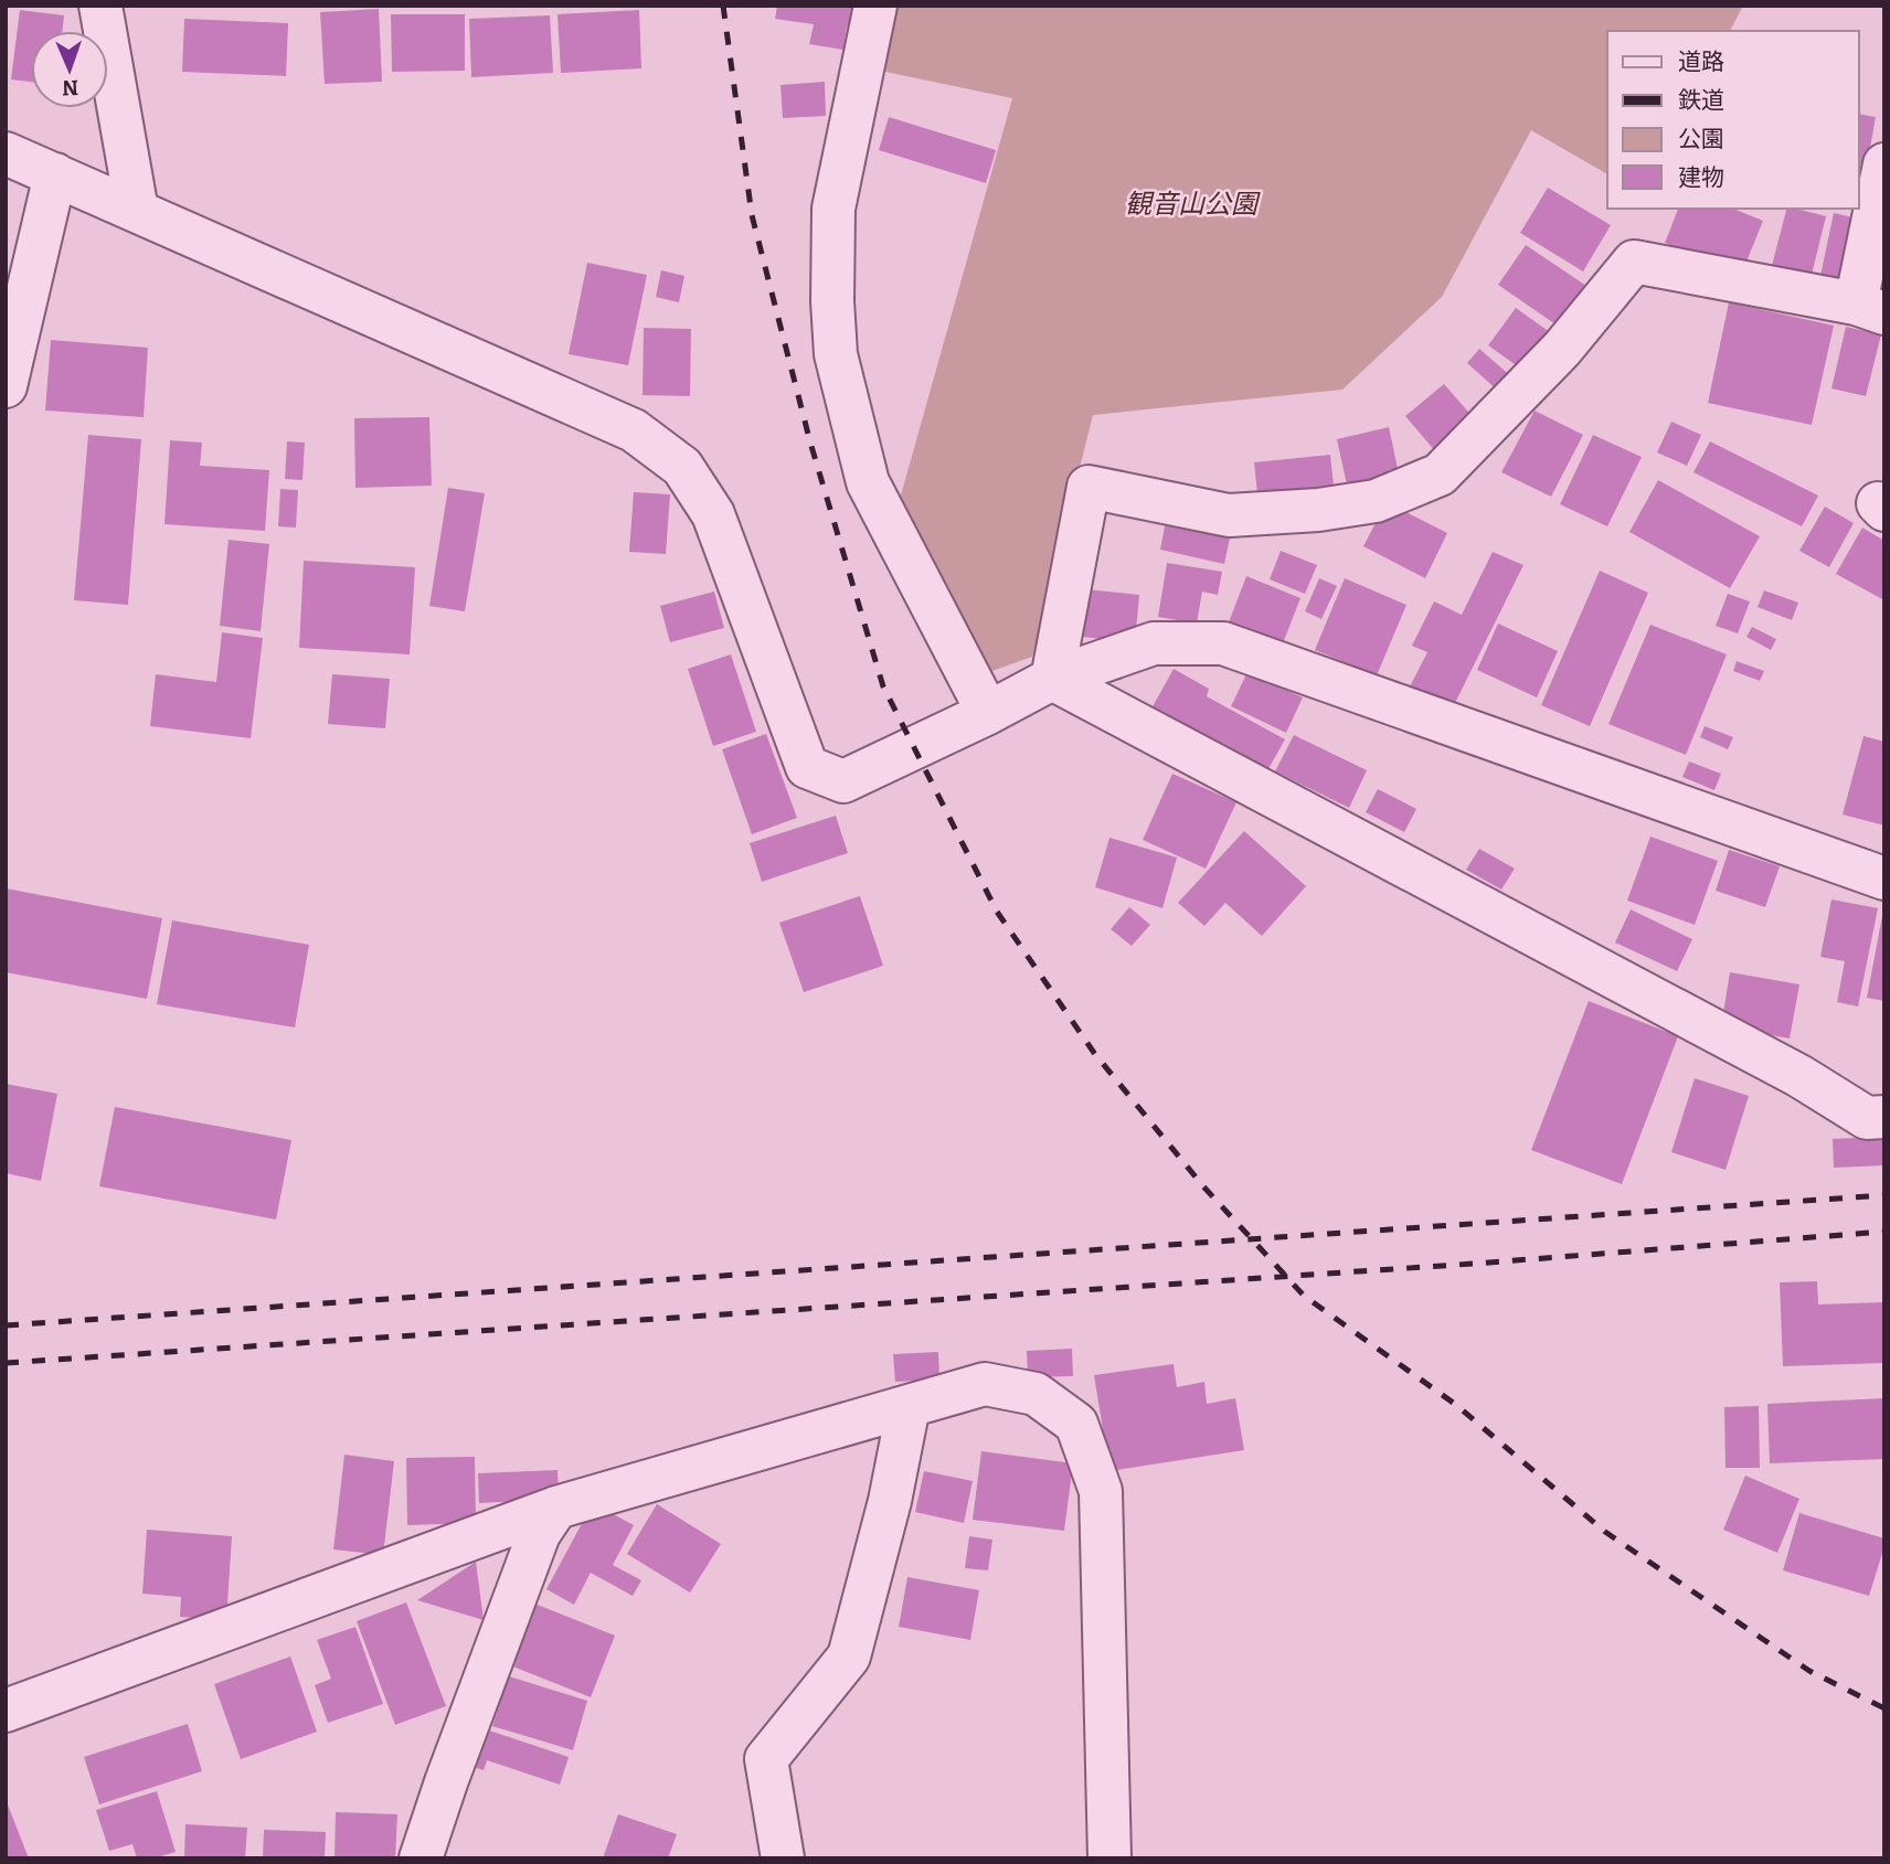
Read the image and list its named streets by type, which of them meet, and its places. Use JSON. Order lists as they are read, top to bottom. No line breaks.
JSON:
{"parks":["観音山公園"],"legend":["道路","鉄道","公園","建物"],"north":"bottom"}
